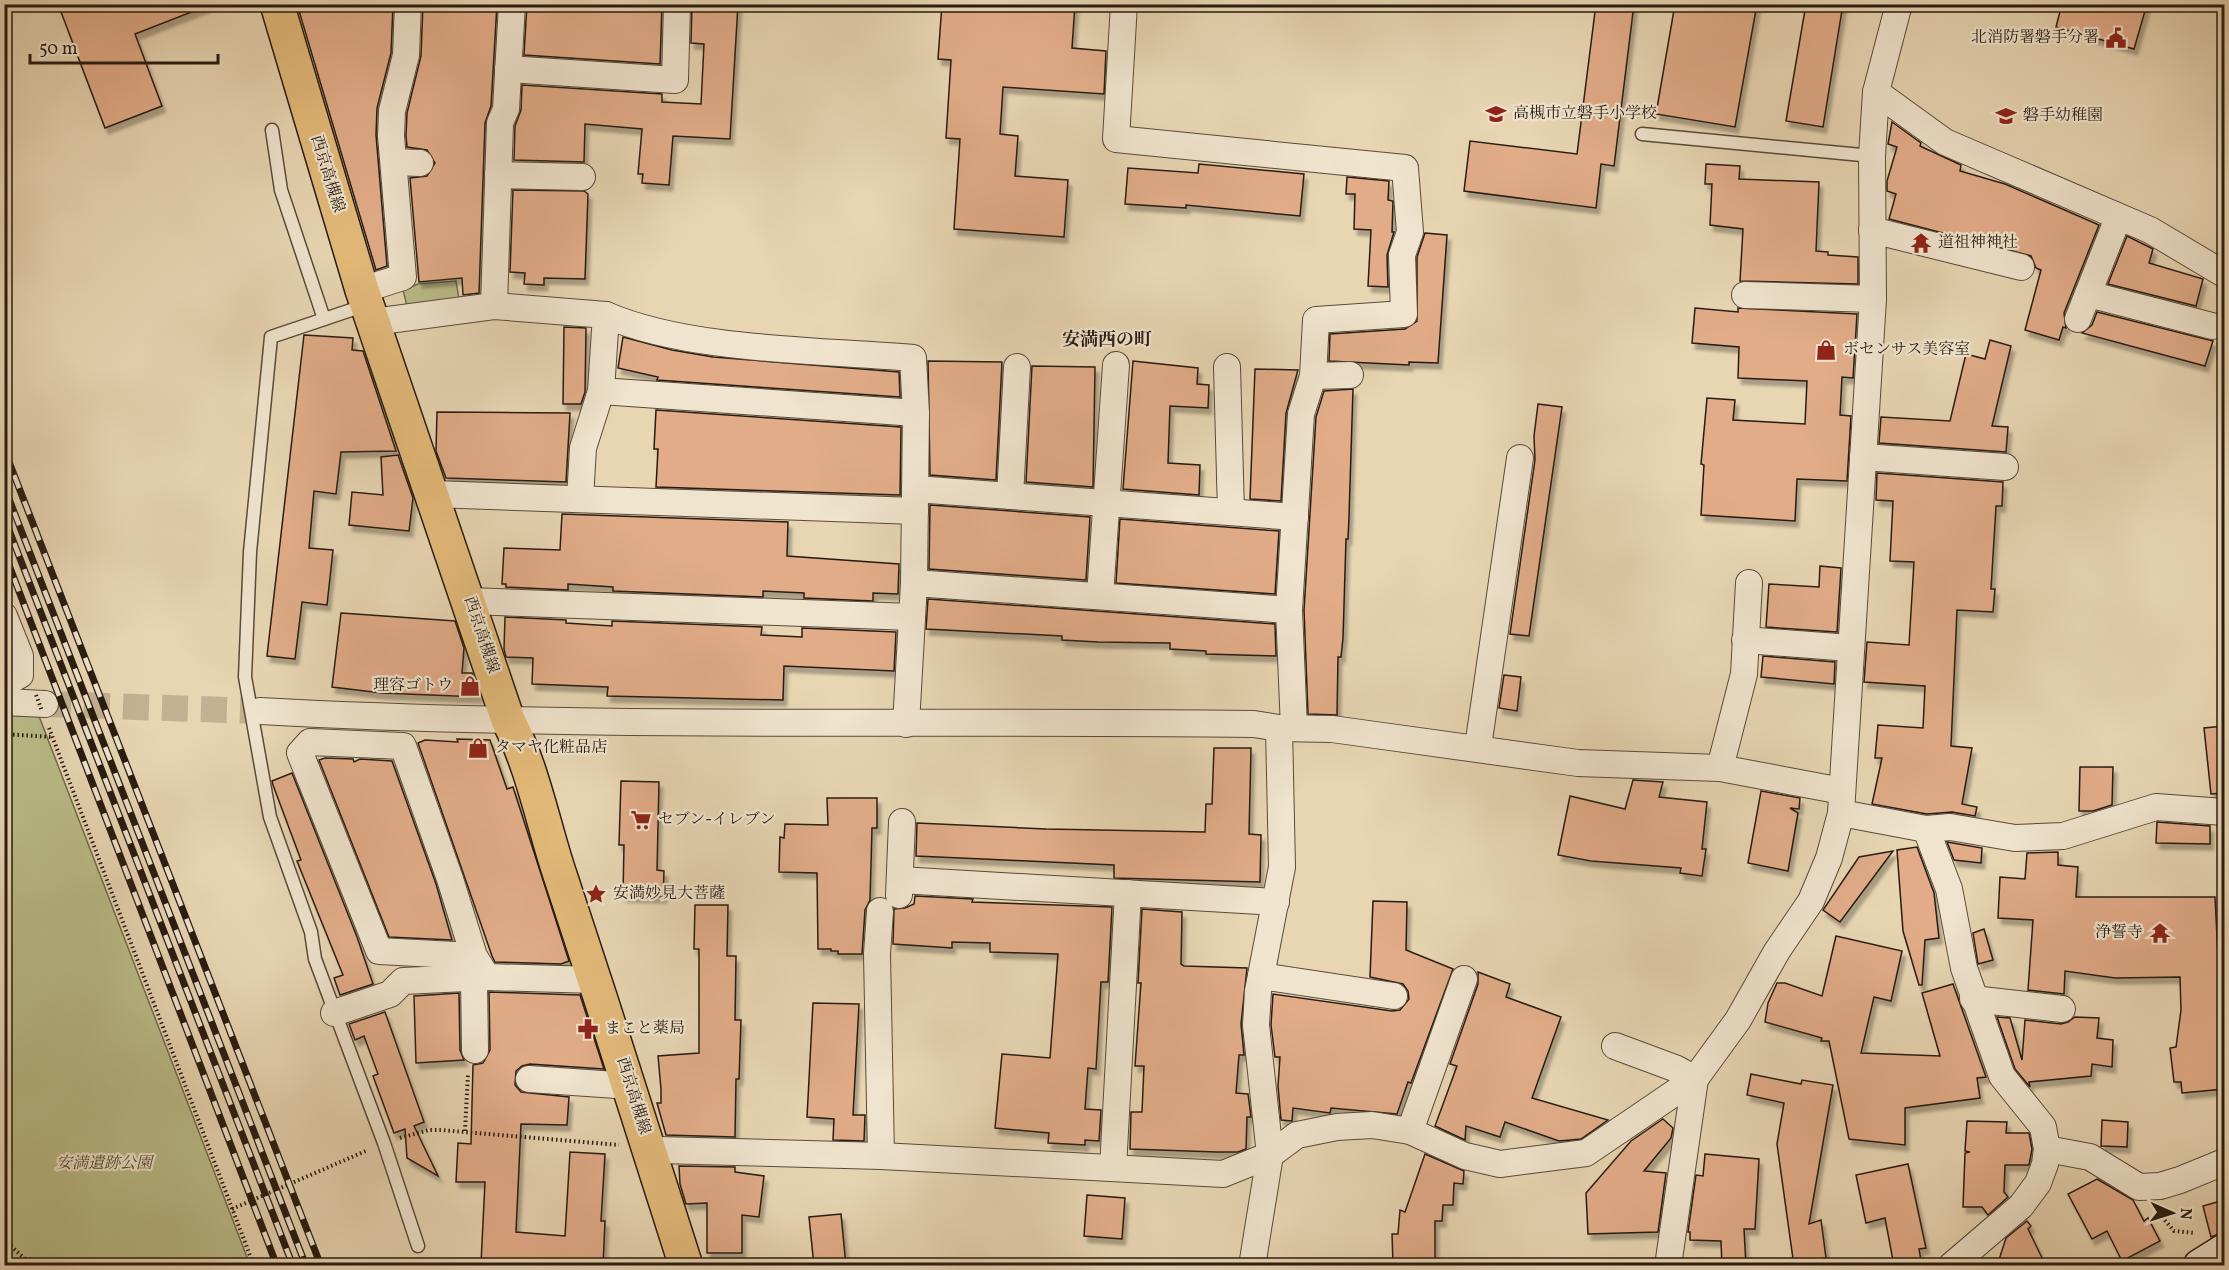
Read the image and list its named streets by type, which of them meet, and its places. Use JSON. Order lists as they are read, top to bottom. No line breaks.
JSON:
{"streets":{"main road":["西京高槻線"]},"districts":["安満西の町"],"parks":["安満遺跡公園"],"places":{"public building":["北消防署磐手分署"],"school or university":["高槻市立磐手小学校","磐手幼稚園"],"temple":["道祖神神社","浄誓寺"],"shop":["ボセンサス美容室","理容ゴトウ","タマヤ化粧品店"],"supermarket":["セブン-イレブン"],"place":["安満妙見大菩薩"],"pharmacy":["まこと薬局"]},"scale_bar":"50 m","north":"right"}
